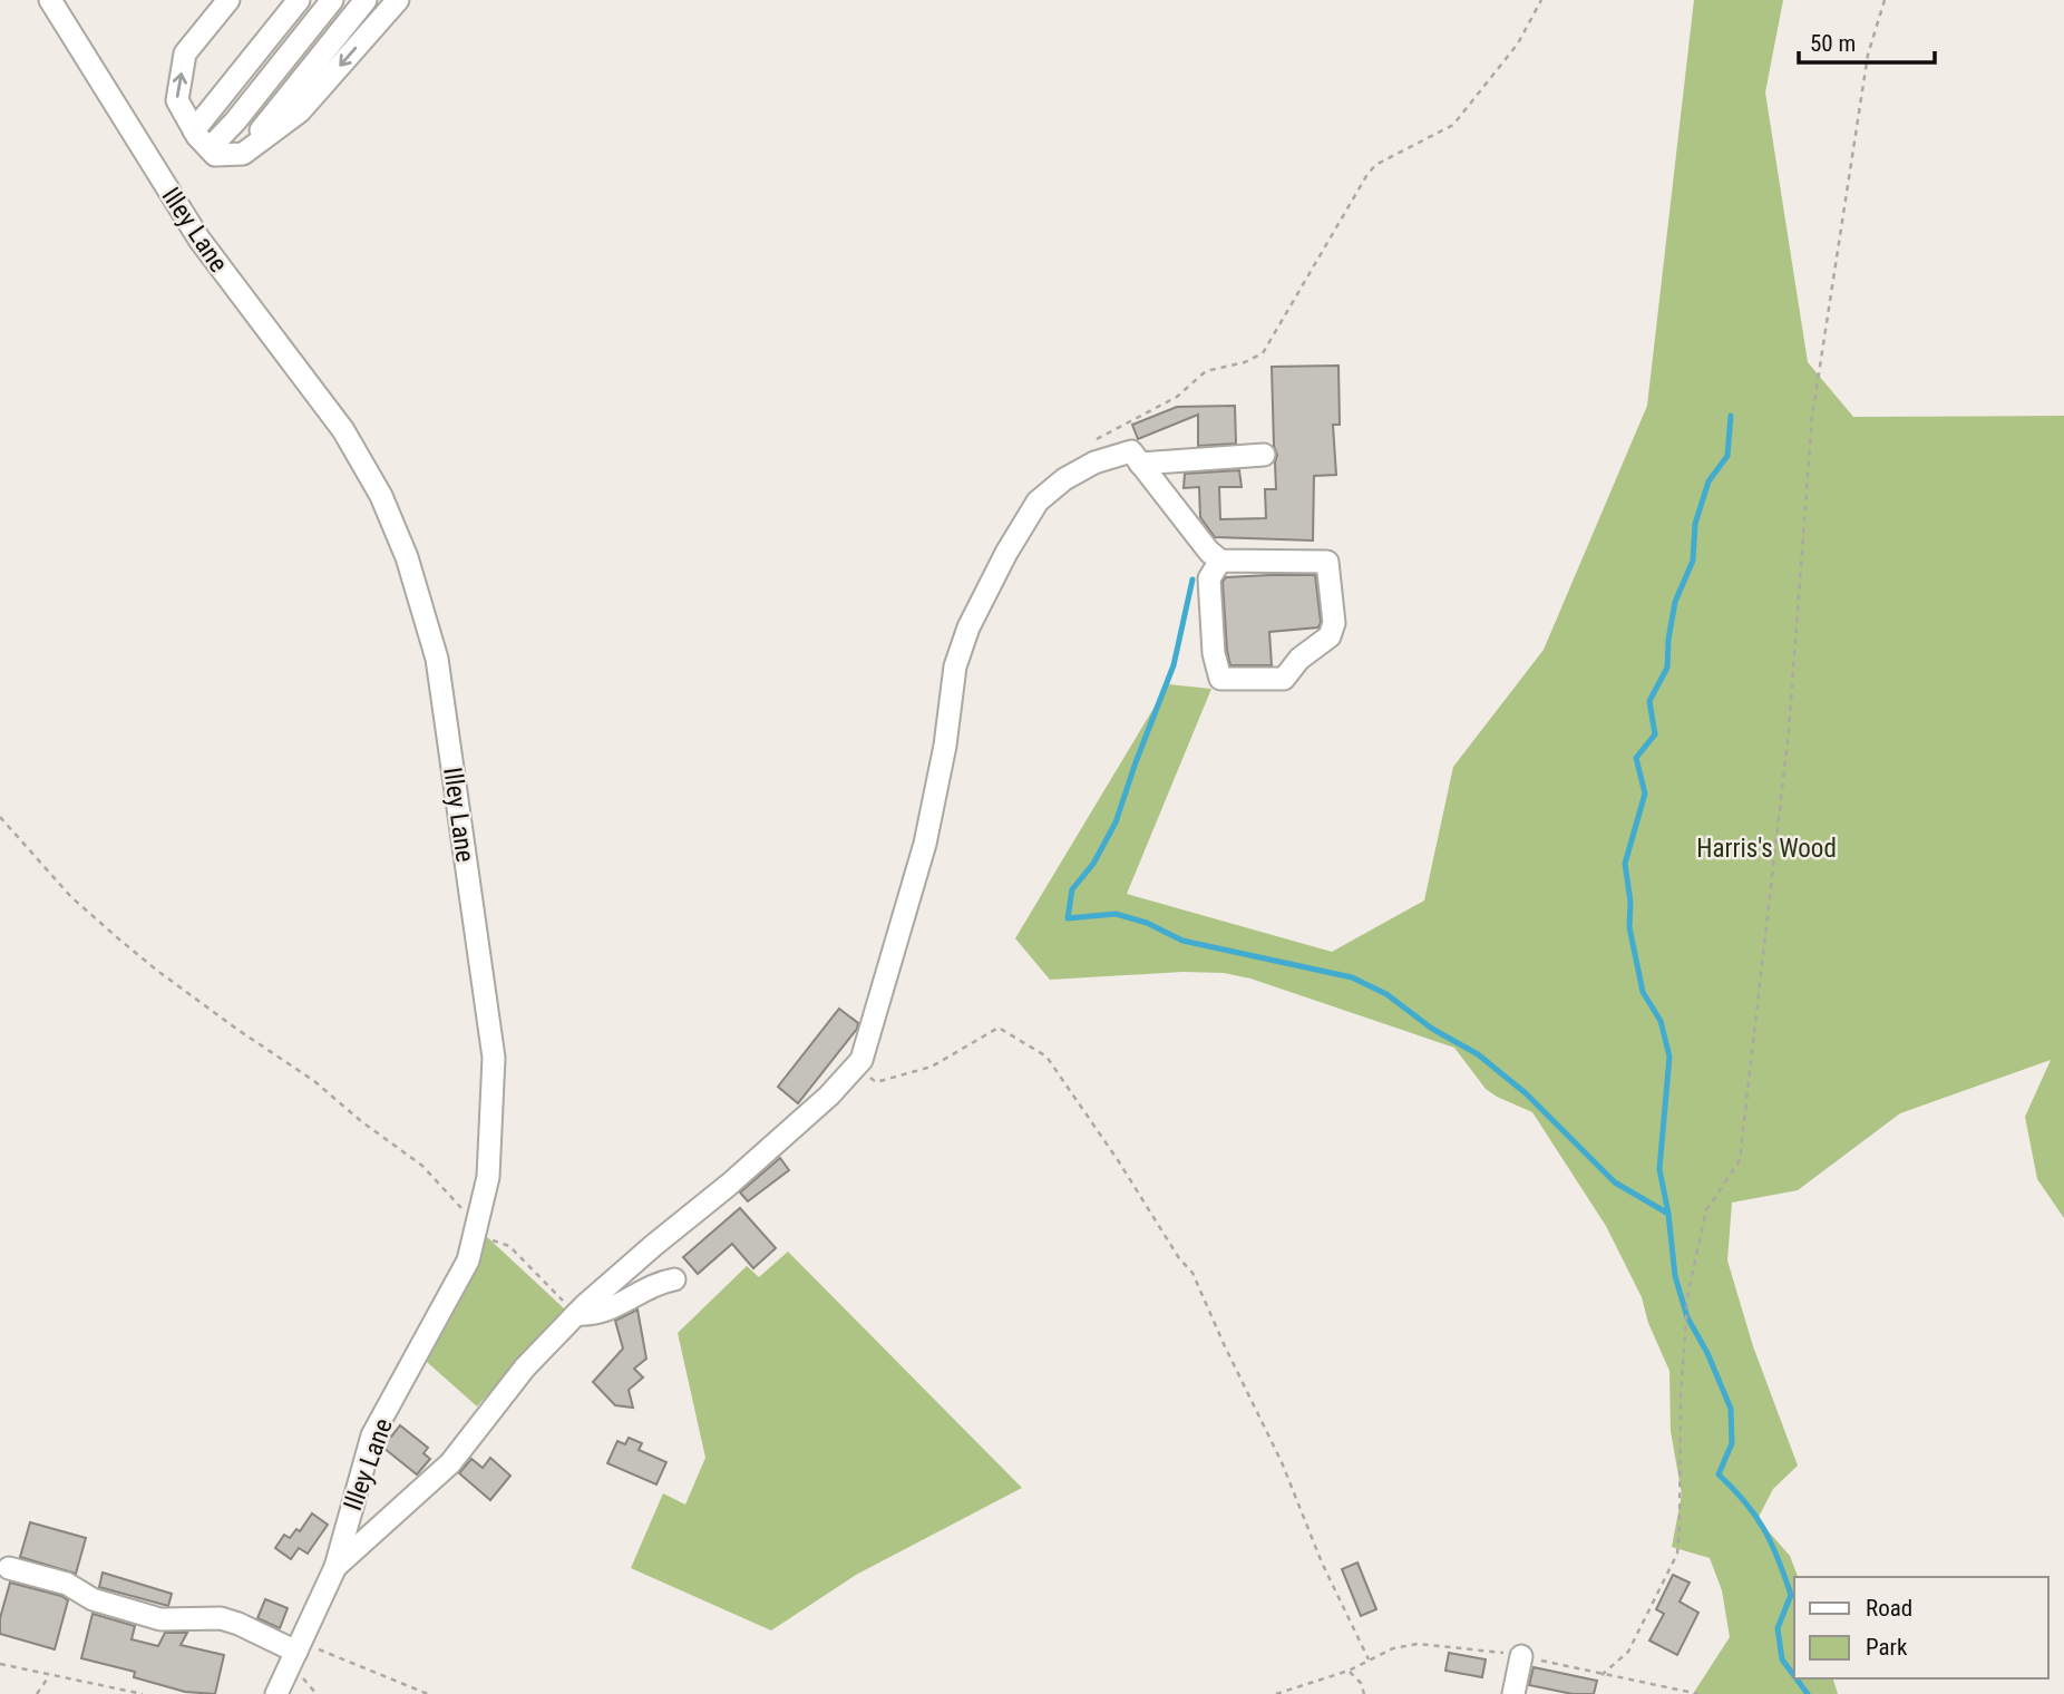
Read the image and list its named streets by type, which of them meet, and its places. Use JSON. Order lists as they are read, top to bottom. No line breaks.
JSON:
{"streets":{"street":["Illey Lane"]},"parks":["Harris's Wood"],"legend":["Road","Park"],"scale_bar":"50 m"}
